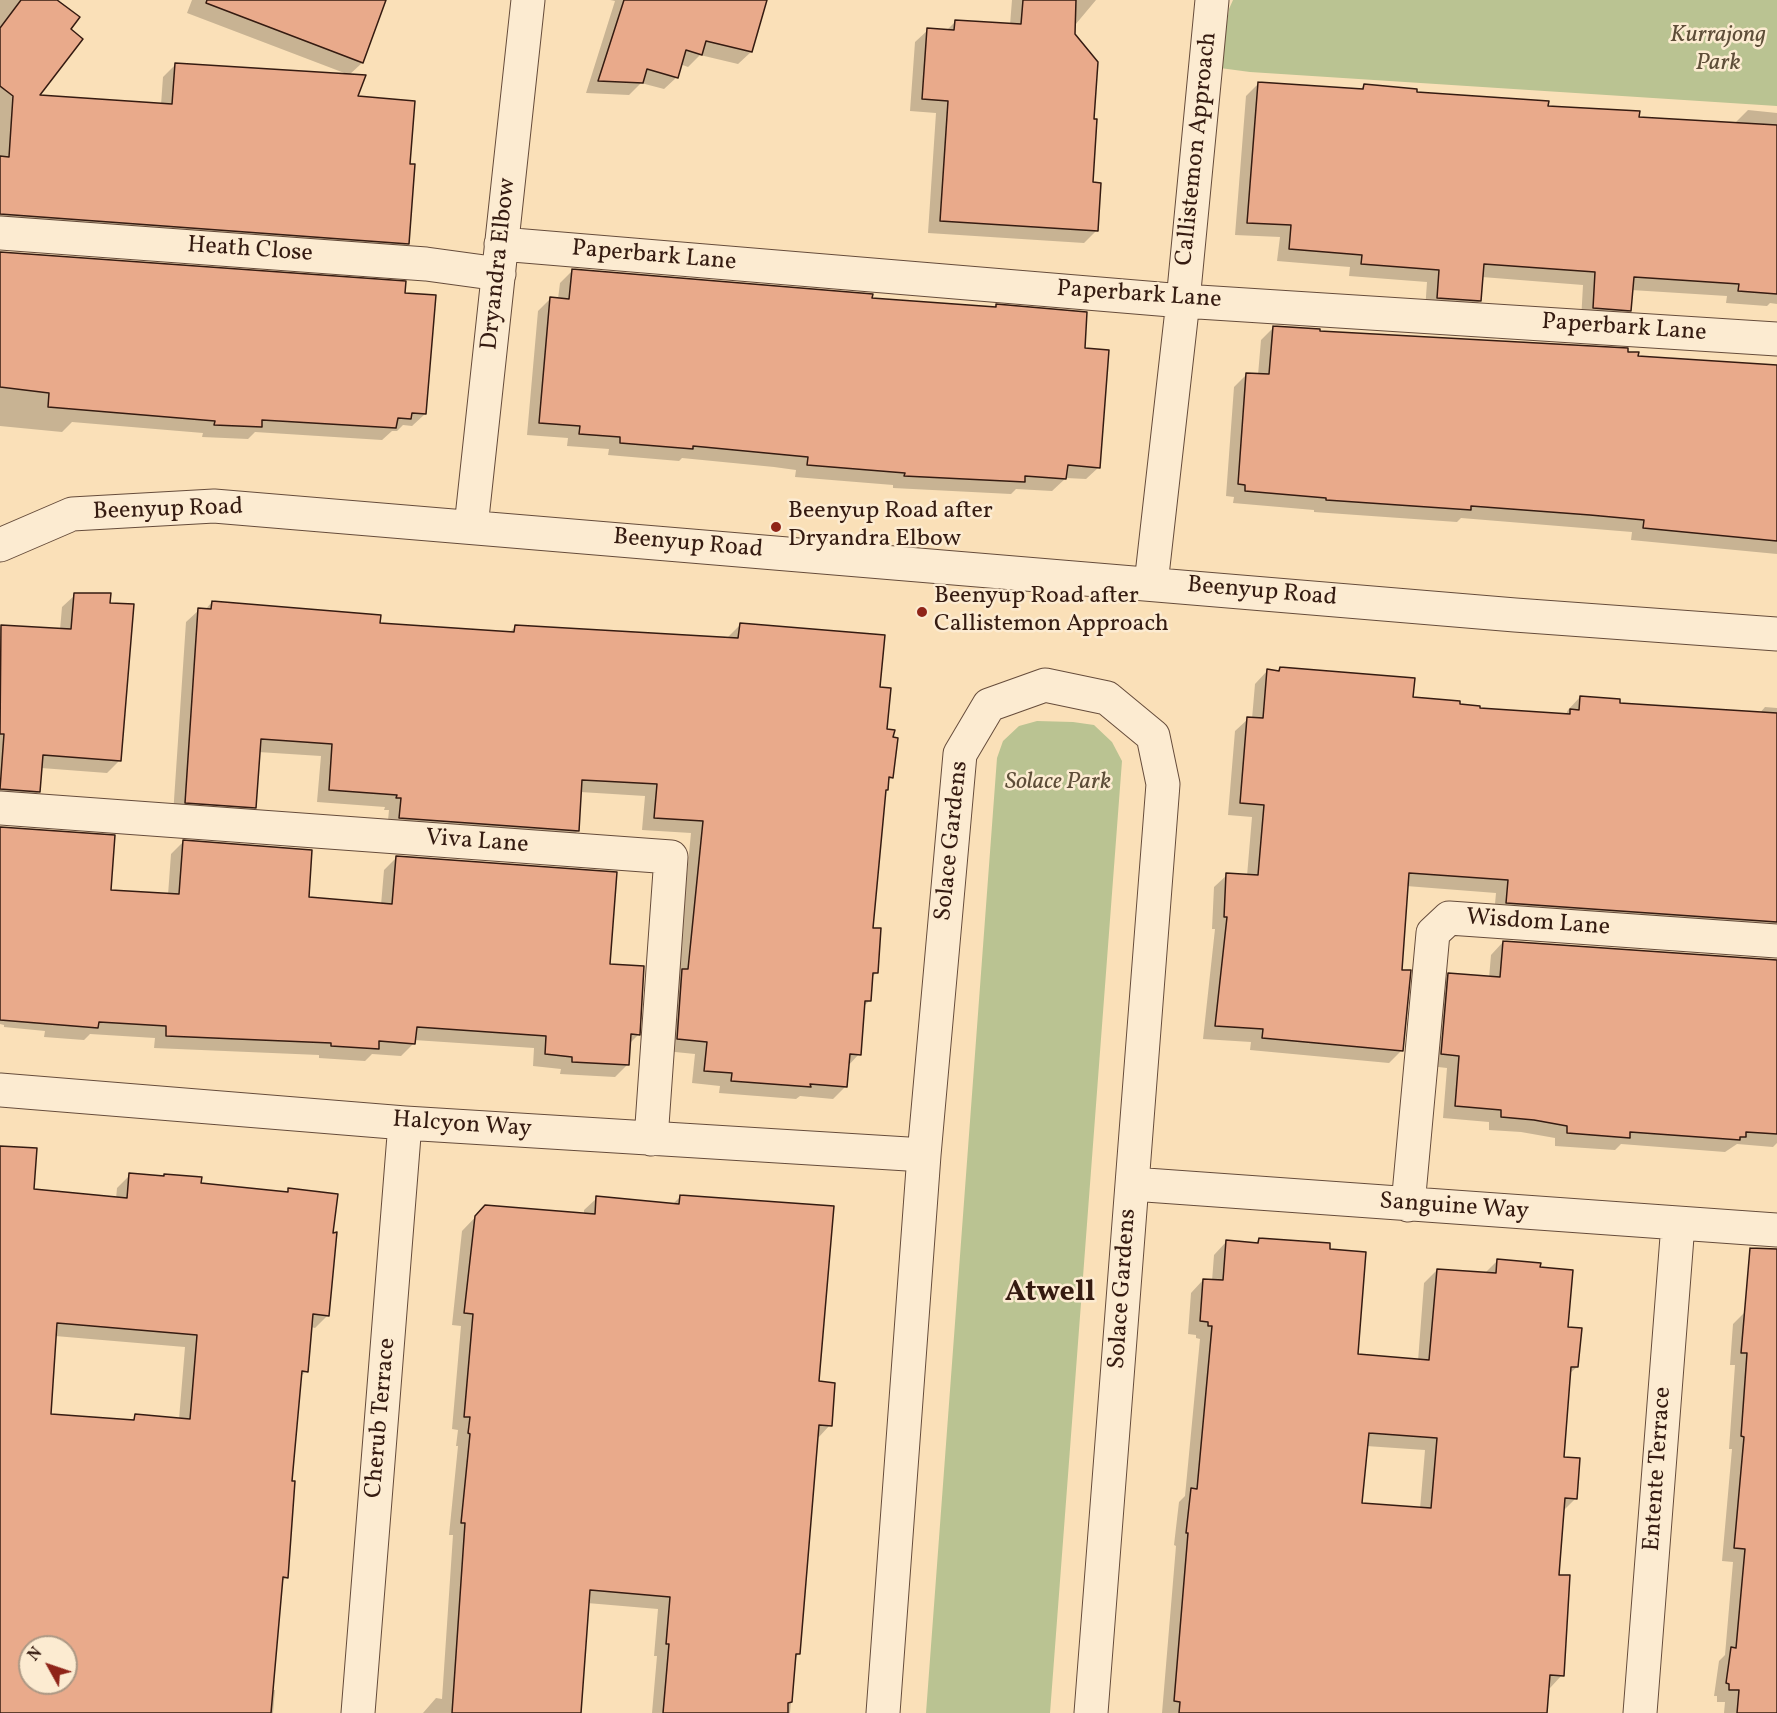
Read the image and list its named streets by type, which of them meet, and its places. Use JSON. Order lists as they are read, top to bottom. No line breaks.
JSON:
{"streets":{"street":["Callistemon Approach","Heath Close","Paperbark Lane","Dryandra Elbow","Beenyup Road","Solace Gardens","Viva Lane","Wisdom Lane","Halcyon Way","Sanguine Way","Cherub Terrace","Entente Terrace"]},"crossings":[["Callistemon Approach","Paperbark Lane"],["Callistemon Approach","Beenyup Road"],["Heath Close","Paperbark Lane"],["Heath Close","Dryandra Elbow"],["Paperbark Lane","Dryandra Elbow"],["Dryandra Elbow","Beenyup Road"],["Solace Gardens","Halcyon Way"],["Solace Gardens","Sanguine Way"],["Viva Lane","Halcyon Way"],["Wisdom Lane","Sanguine Way"],["Halcyon Way","Cherub Terrace"],["Sanguine Way","Entente Terrace"]],"districts":["Atwell"],"parks":["Kurrajong Park","Solace Park"],"places":["Beenyup Road after Dryandra Elbow","Beenyup Road after Callistemon Approach"],"north":"top left"}
